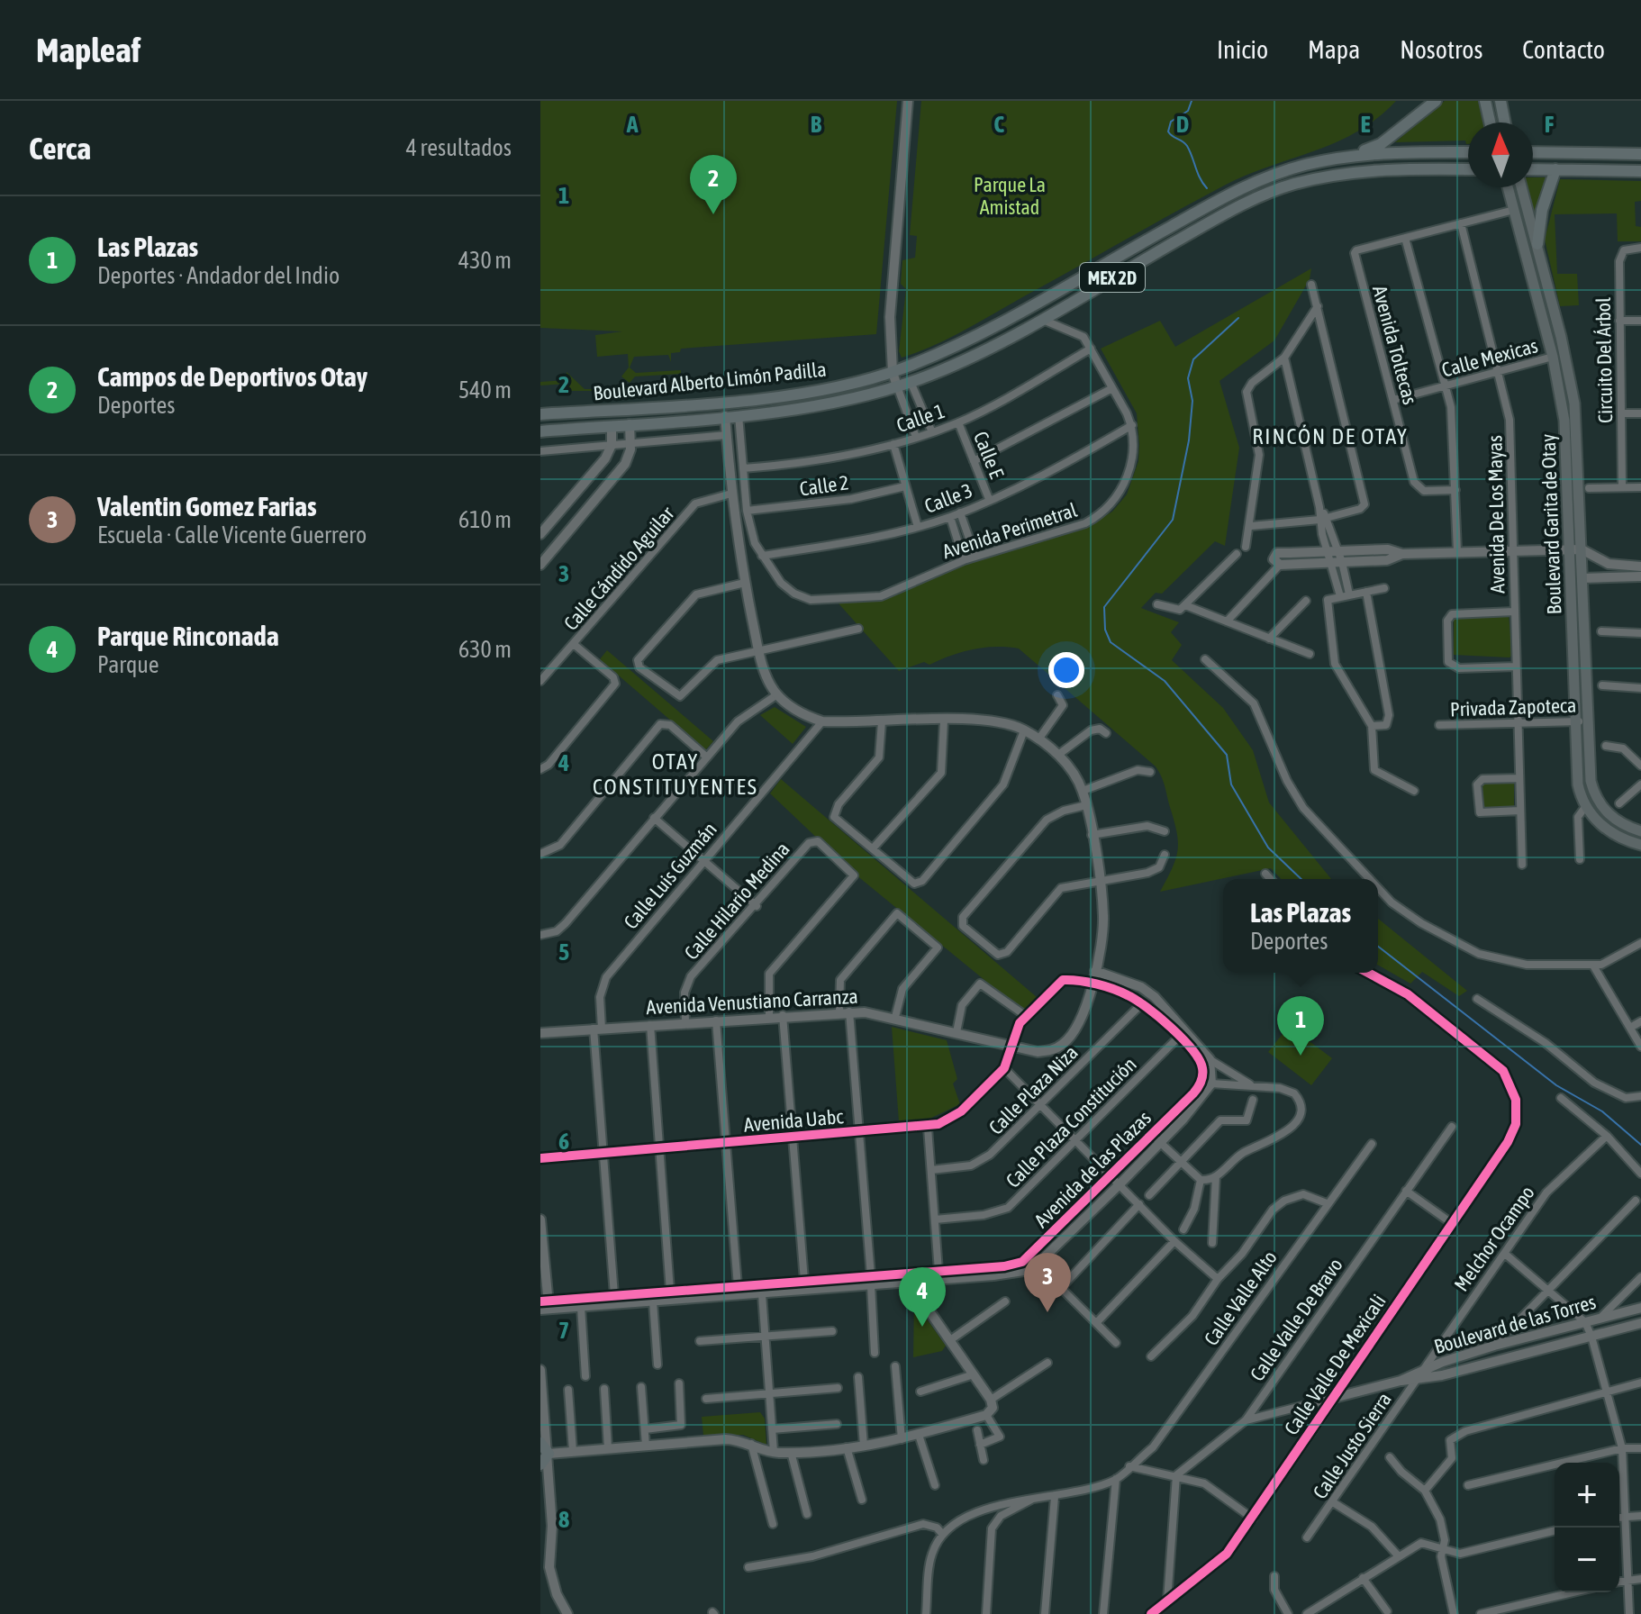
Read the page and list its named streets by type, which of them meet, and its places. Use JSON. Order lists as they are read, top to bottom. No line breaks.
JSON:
{"streets":{"highway":["MEX 2D","Boulevard Alberto Limón Padilla"],"main road":["Boulevard Garita de Otay"],"street":["Avenida Toltecas","Calle Mexicas","Circuito Del Árbol","Calle 1","Calle E","Calle 2","Calle 3","Avenida De Los Mayas","Avenida Perimetral","Calle Cándido Aguilar","Privada Zapoteca","Calle Luis Guzmán","Calle Hilario Medina","Avenida Venustiano Carranza","Calle Plaza Niza","Avenida Uabc","Calle Plaza Constitución","Avenida de las Plazas","Melchor Ocampo","Calle Valle Alto","Calle Valle De Bravo","Boulevard de las Torres","Calle Valle De Mexicali","Calle Justo Sierra"]},"crossings":[["Avenida Toltecas","Calle Mexicas"],["Calle Mexicas","Avenida De Los Mayas"],["Calle Mexicas","Boulevard Garita de Otay"],["Boulevard Alberto Limón Padilla","Avenida Perimetral"],["Calle 1","Calle E"],["Calle 1","Avenida Perimetral"],["Calle E","Calle 3"],["Calle 2","Avenida Perimetral"],["Calle 3","Avenida Perimetral"],["Avenida De Los Mayas","Privada Zapoteca"],["Boulevard Garita de Otay","Privada Zapoteca"],["Calle Luis Guzmán","Avenida Venustiano Carranza"],["Calle Luis Guzmán","Avenida Uabc"],["Calle Luis Guzmán","Avenida de las Plazas"],["Calle Hilario Medina","Avenida Venustiano Carranza"],["Avenida Venustiano Carranza","Avenida Uabc"],["Melchor Ocampo","Boulevard de las Torres"],["Melchor Ocampo","Calle Justo Sierra"],["Calle Valle De Bravo","Boulevard de las Torres"],["Boulevard de las Torres","Calle Valle De Mexicali"],["Boulevard de las Torres","Calle Justo Sierra"]],"districts":["RINCÓN DE OTAY","OTAY CONSTITUYENTES"],"parks":["Parque La Amistad"],"north":"top","page":{"header":"Mapleaf","nav":["Inicio","Mapa","Nosotros","Contacto"],"heading":["Cerca","4 resultados"],"pins":["2","1","3","4"],"list":[{"mark":"1","name":"Las Plazas","note":"Deportes · Andador del Indio","value":"430 m"},{"mark":"2","name":"Campos de Deportivos Otay","note":"Deportes","value":"540 m"},{"mark":"3","name":"Valentin Gomez Farias","note":"Escuela · Calle Vicente Guerrero","value":"610 m"},{"mark":"4","name":"Parque Rinconada","note":"Parque","value":"630 m"}],"popup":["Las Plazas","Deportes"],"map_buttons":["+","−"]},"grid":{"columns":["A","B","C","D","E","F"],"rows":["1","2","3","4","5","6","7","8"]}}
